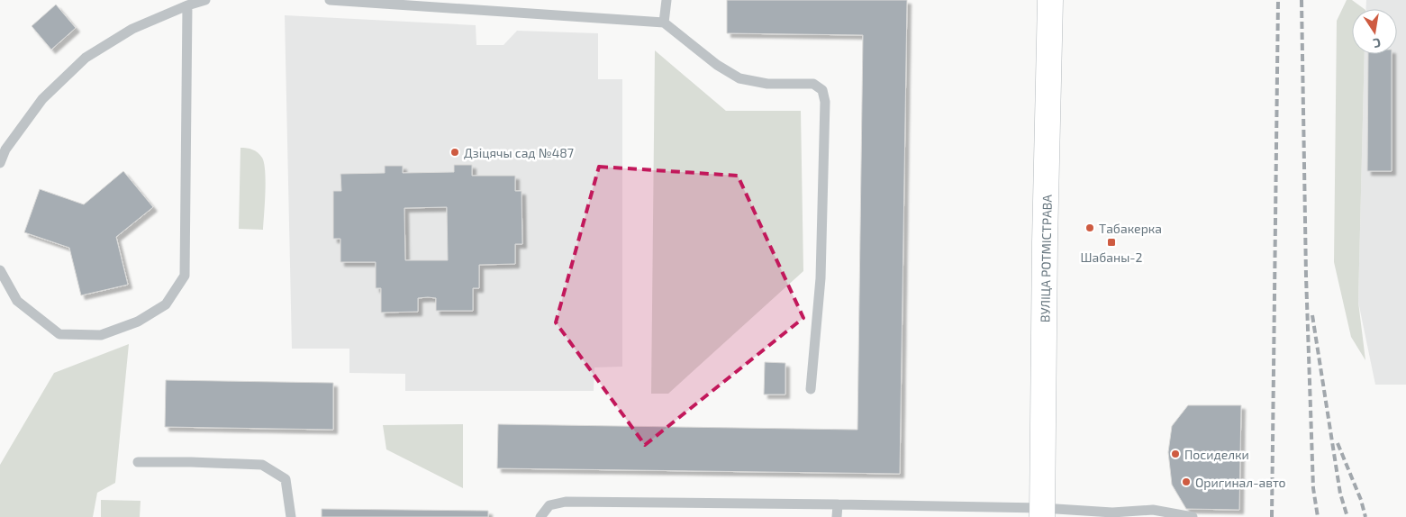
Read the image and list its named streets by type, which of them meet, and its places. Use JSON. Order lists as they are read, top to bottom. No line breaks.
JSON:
{"streets":{"street":["ВУЛІЦА РОТМІСТРАВА"]},"places":{"other":["Дзіцячы сад №487","Табакерка","Посиделки","Оригинал-авто"],"transit":["Шабаны-2"]},"north":"bottom"}
